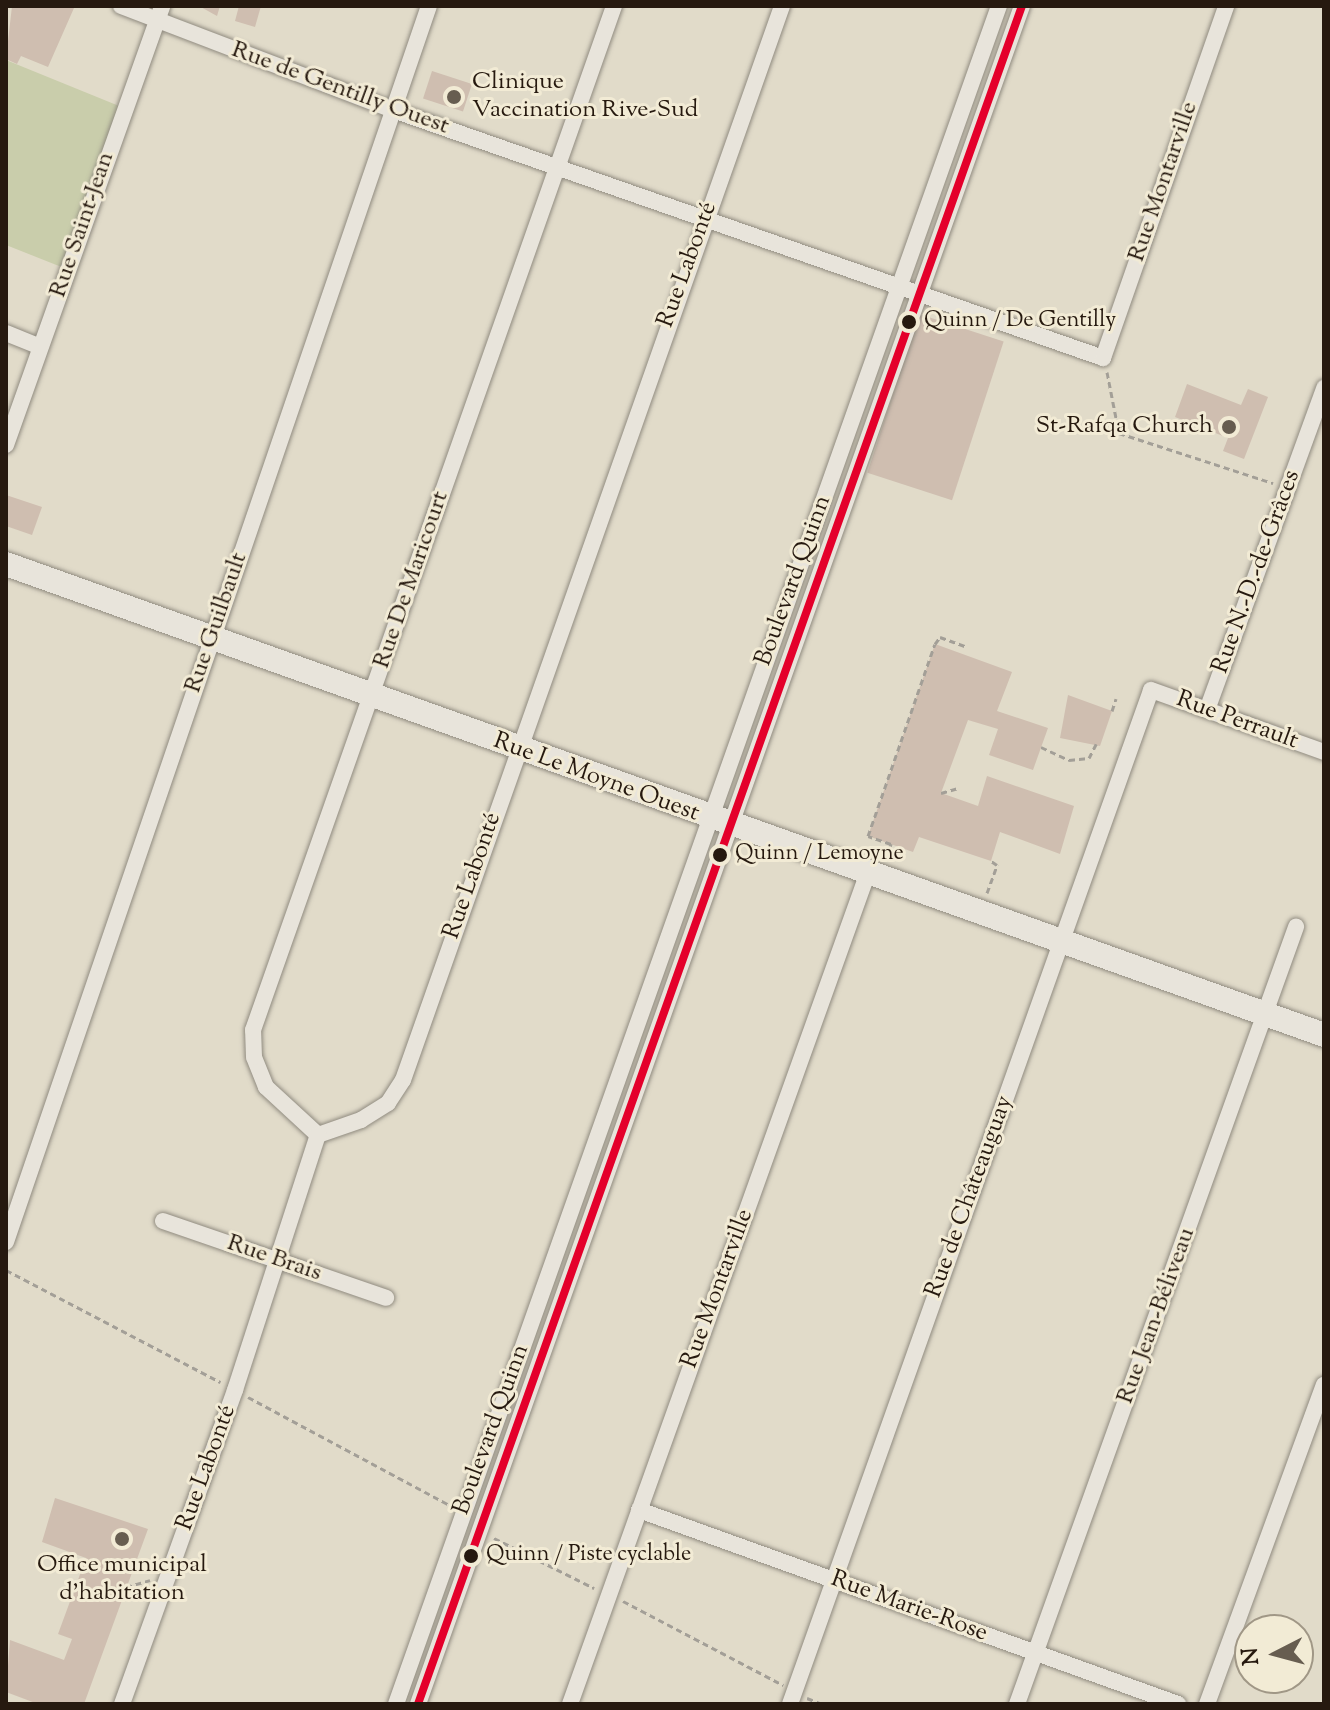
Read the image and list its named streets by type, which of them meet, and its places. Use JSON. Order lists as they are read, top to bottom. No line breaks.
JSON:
{"streets":{"street":["Rue de Gentilly Ouest","Rue Montarville","Rue Saint-Jean","Rue Labonté","Rue N.-D.-de-Grâces","Rue De Maricourt","Boulevard Quinn","Rue Guilbault","Rue Perrault","Rue Le Moyne Ouest","Rue de Châteauguay","Rue Brais","Rue Jean-Béliveau","Rue Marie-Rose"]},"crossings":[["Rue de Gentilly Ouest","Rue Montarville"],["Rue de Gentilly Ouest","Rue Saint-Jean"],["Rue de Gentilly Ouest","Rue Labonté"],["Rue de Gentilly Ouest","Rue De Maricourt"],["Rue de Gentilly Ouest","Boulevard Quinn"],["Rue de Gentilly Ouest","Rue Guilbault"],["Rue Montarville","Rue Le Moyne Ouest"],["Rue Montarville","Rue Marie-Rose"],["Rue Labonté","Rue De Maricourt"],["Rue Labonté","Rue Le Moyne Ouest"],["Rue Labonté","Rue Brais"],["Rue N.-D.-de-Grâces","Rue Perrault"],["Rue De Maricourt","Rue Le Moyne Ouest"],["Boulevard Quinn","Rue Le Moyne Ouest"],["Rue Guilbault","Rue Le Moyne Ouest"],["Rue Perrault","Rue de Châteauguay"],["Rue Le Moyne Ouest","Rue de Châteauguay"],["Rue Le Moyne Ouest","Rue Jean-Béliveau"],["Rue de Châteauguay","Rue Marie-Rose"],["Rue Jean-Béliveau","Rue Marie-Rose"]],"places":["Clinique Vaccination Rive-Sud","Quinn / De Gentilly","St-Rafqa Church","Quinn / Lemoyne","Office municipal d'habitation","Quinn / Piste cyclable"],"north":"left"}
